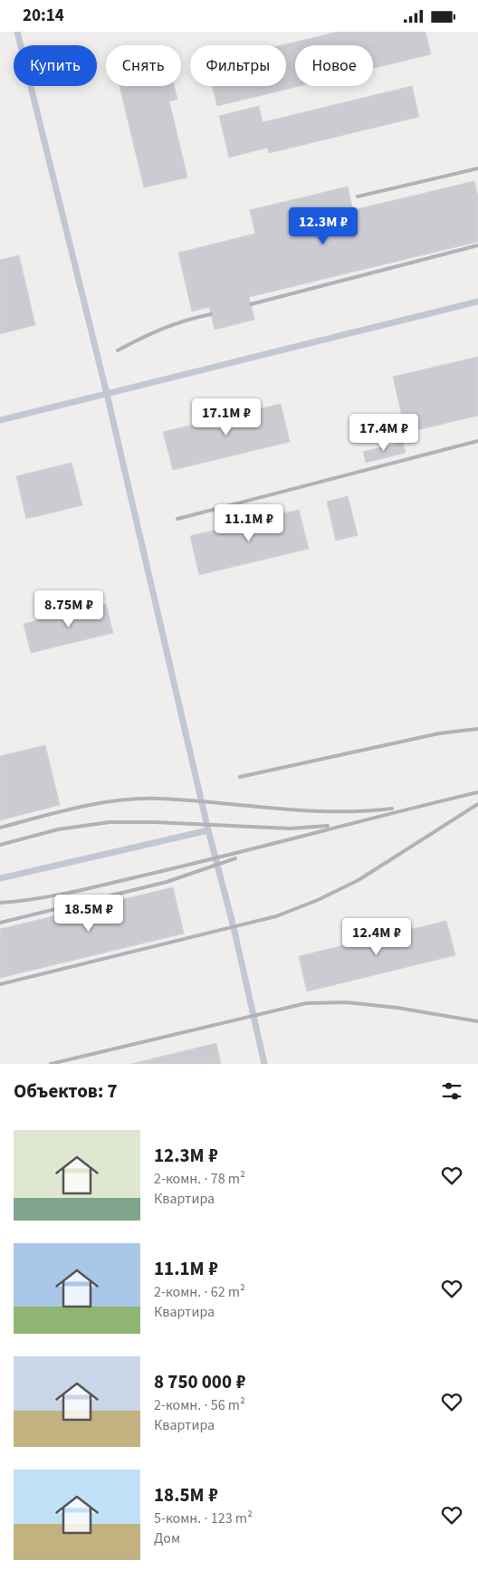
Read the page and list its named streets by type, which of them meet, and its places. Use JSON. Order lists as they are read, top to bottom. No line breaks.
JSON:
{"page":{"status":"20:14","chip":["Купить","Снять","Фильтры","Новое"],"price":["12.3M ₽","17.1M ₽","17.4M ₽","11.1M ₽","8.75M ₽","18.5M ₽","12.4M ₽"],"heading":"Объектов: 7","list":[{"name":"12.3M ₽","note":"2-комн. · 78 m² · Квартира"},{"name":"11.1M ₽","note":"2-комн. · 62 m² · Квартира"},{"name":"8 750 000 ₽","note":"2-комн. · 56 m² · Квартира"},{"name":"18.5M ₽","note":"5-комн. · 123 m² · Дом"}]}}
